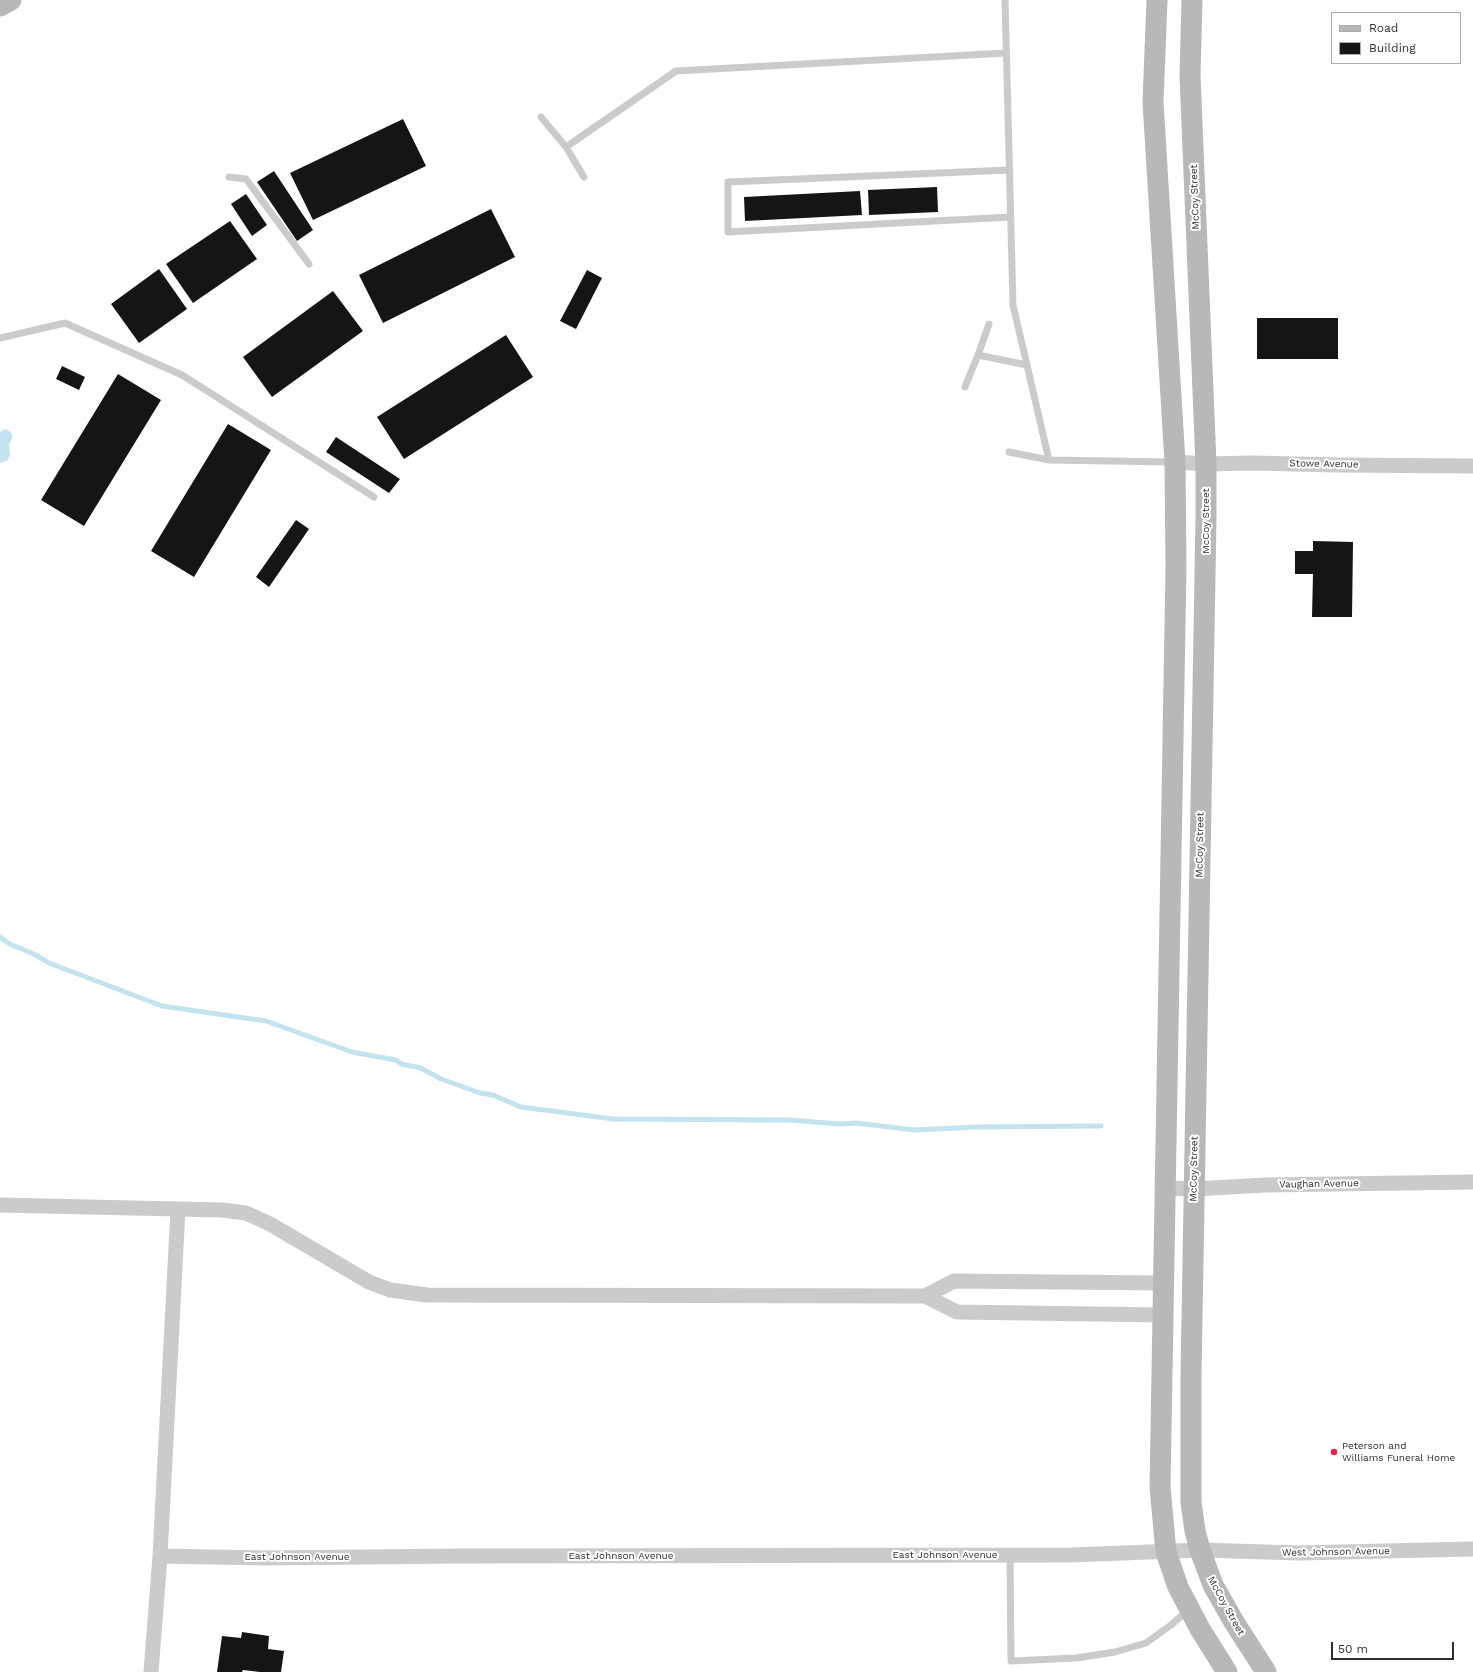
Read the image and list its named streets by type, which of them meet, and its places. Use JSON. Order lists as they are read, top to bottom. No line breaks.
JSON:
{"streets":{"street":["McCoy Street","Stowe Avenue","Vaughan Avenue","West Johnson Avenue","East Johnson Avenue"]},"crossings":[["McCoy Street","Stowe Avenue"],["McCoy Street","Vaughan Avenue"],["McCoy Street","West Johnson Avenue"],["McCoy Street","East Johnson Avenue"],["West Johnson Avenue","East Johnson Avenue"]],"places":["Peterson and Williams Funeral Home"],"legend":["Road","Building"],"scale_bar":"50 m"}
